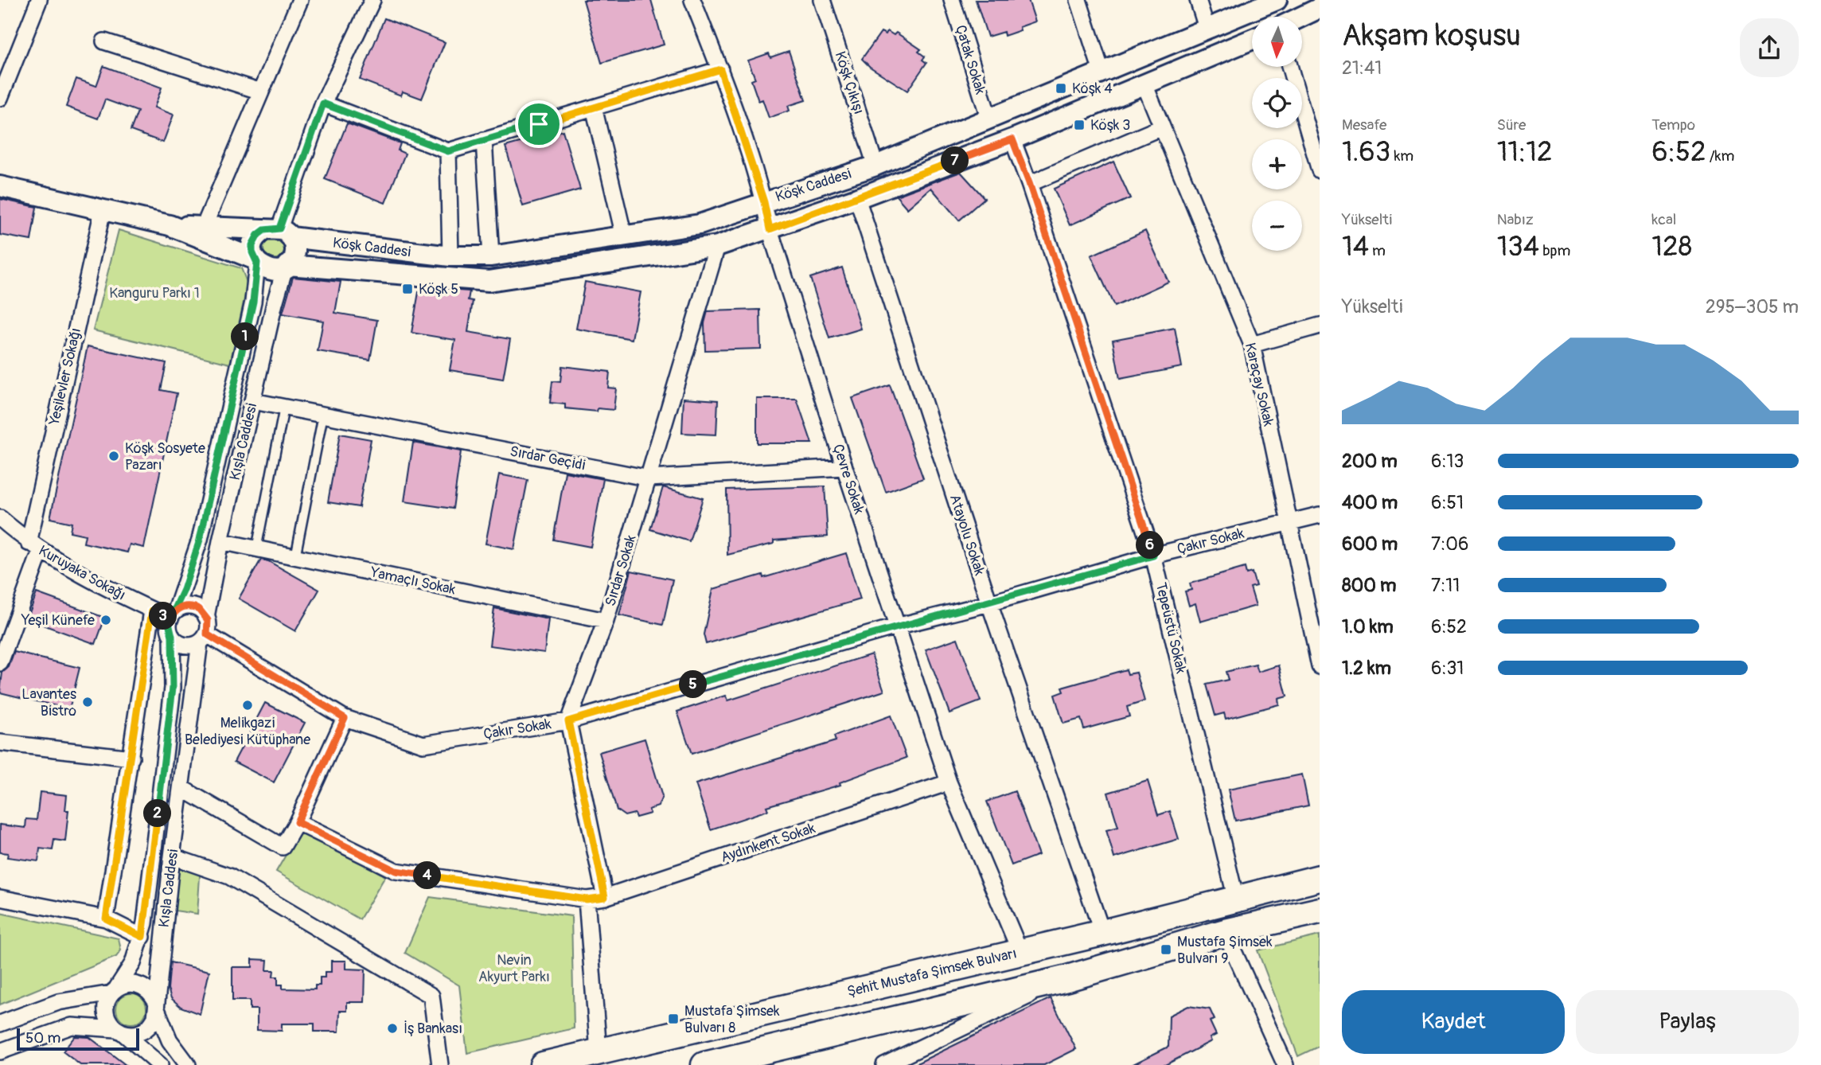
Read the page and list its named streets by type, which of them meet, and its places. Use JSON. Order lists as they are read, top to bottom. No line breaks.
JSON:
{"streets":{"main road":["Şehit Mustafa Şimsek Bulvarı"],"street":["Çatak Sokak","Köşk Çıkışı","Köşk Caddesi","Yeşilevler Sokağı","Karaçay Sokak","Kışla Caddesi","Sırdar Geçidi","Çevre Sokak","Atayolu Sokak","Çakır Sokak","Sırdar Sokak","Kuruyaka Sokağı","Yamaçlı Sokak","Tepeüstü Sokak","Aydınkent Sokak"]},"crossings":[["Çatak Sokak","Köşk Caddesi"],["Köşk Çıkışı","Köşk Caddesi"],["Köşk Caddesi","Karaçay Sokak"],["Köşk Caddesi","Kışla Caddesi"],["Köşk Caddesi","Çevre Sokak"],["Köşk Caddesi","Atayolu Sokak"],["Köşk Caddesi","Sırdar Sokak"],["Köşk Caddesi","Tepeüstü Sokak"],["Yeşilevler Sokağı","Kuruyaka Sokağı"],["Karaçay Sokak","Çakır Sokak"],["Kışla Caddesi","Sırdar Geçidi"],["Kışla Caddesi","Kuruyaka Sokağı"],["Kışla Caddesi","Yamaçlı Sokak"],["Sırdar Geçidi","Çevre Sokak"],["Sırdar Geçidi","Sırdar Sokak"],["Çevre Sokak","Çakır Sokak"],["Çevre Sokak","Aydınkent Sokak"],["Çevre Sokak","Şehit Mustafa Şimsek Bulvarı"],["Atayolu Sokak","Çakır Sokak"],["Atayolu Sokak","Şehit Mustafa Şimsek Bulvarı"],["Çakır Sokak","Sırdar Sokak"],["Çakır Sokak","Tepeüstü Sokak"],["Sırdar Sokak","Yamaçlı Sokak"],["Tepeüstü Sokak","Şehit Mustafa Şimsek Bulvarı"]],"parks":["Kanguru Parkı 1","Nevin Akyurt Parkı"],"places":{"transit":["Köşk 4","Köşk 3","Köşk 5","Mustafa Şimsek Bulvarı 9","Mustafa Şimsek Bulvarı 8"],"other":["Köşk Sosyete Pazarı","Yeşil Künefe","Lavantes Bistro","Melikgazi Belediyesi Kütüphane","İş Bankası"]},"scale_bar":"50 m","north":"bottom","page":{"heading":["Akşam koşusu","21:41"],"map_buttons":["+","−"],"stats":[["Mesafe","1.63 km"],["Süre","11:12"],["Tempo","6:52 /km"],["Yükselti","14 m"],["Nabız","134 bpm"],["kcal","128"]],"pins":["7","1","6","3","5","2","4"],"chart":["Yükselti","295–305 m"],"list":[{"name":"200 m","note":"6:13"},{"name":"400 m","note":"6:51"},{"name":"600 m","note":"7:06"},{"name":"800 m","note":"7:11"},{"name":"1.0 km","note":"6:52"},{"name":"1.2 km","note":"6:31"}],"buttons":["Kaydet","Paylaş"],"scale":"50 m"}}
